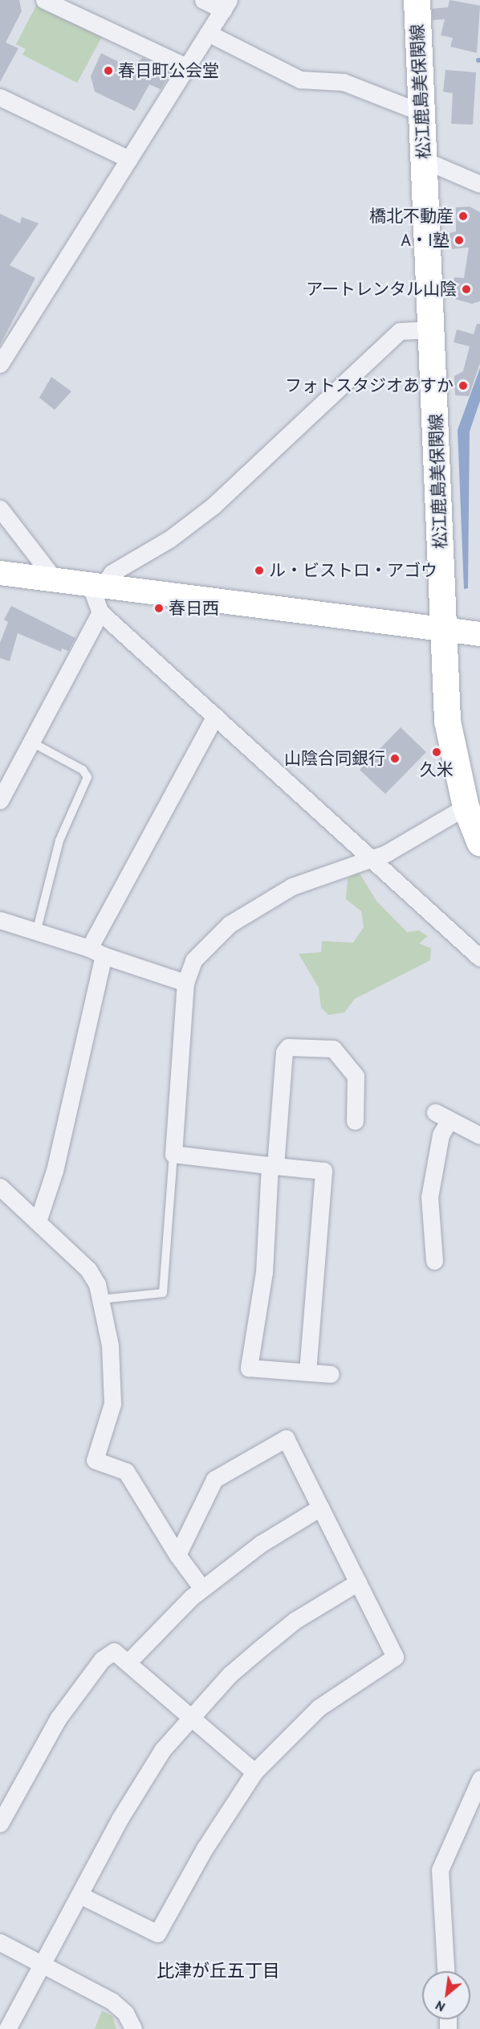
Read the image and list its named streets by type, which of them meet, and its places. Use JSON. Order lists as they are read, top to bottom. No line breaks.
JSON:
{"streets":{"main road":["松江鹿島美保関線"]},"districts":["比津が丘五丁目"],"places":["春日町公会堂","橋北不動産","A・I塾","アートレンタル山陰","フォトスタジオあすか","ル・ビストロ・アゴウ","春日西","久米","山陰合同銀行"],"north":"bottom left"}
